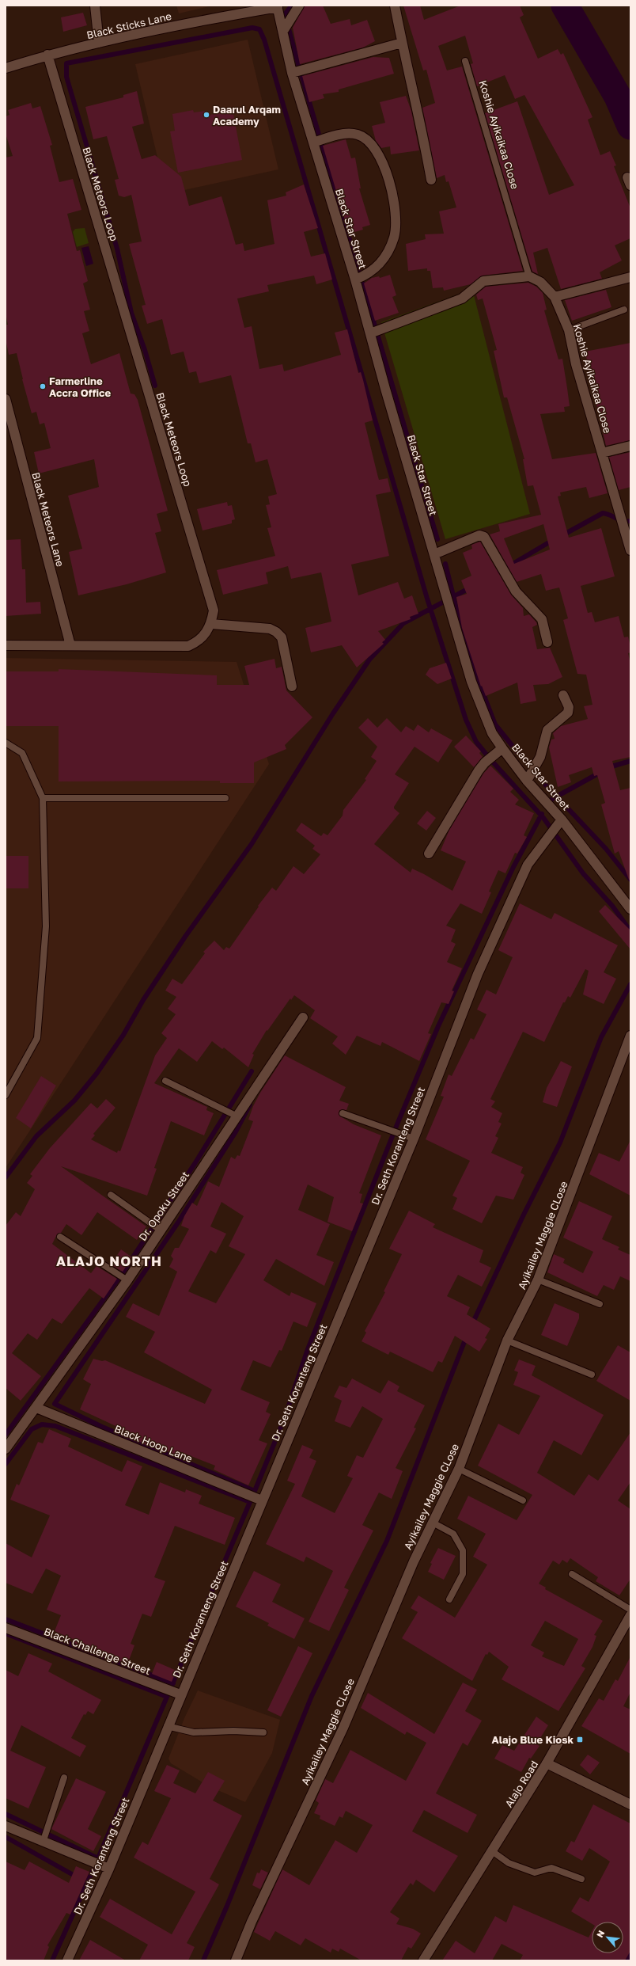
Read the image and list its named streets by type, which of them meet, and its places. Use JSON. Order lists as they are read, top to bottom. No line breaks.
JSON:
{"streets":{"street":["Black Sticks Lane","Koshie Ayikaikaa Close","Black Meteors Loop","Black Star Street","Black Meteors Lane","Dr. Seth Koranteng Street","Dr. Opoku Street","Ayikailey Maggie CLose","Black Hoop Lane","Black Challenge Street","Alajo Road"]},"crossings":[["Black Sticks Lane","Black Meteors Loop"],["Black Sticks Lane","Black Star Street"],["Black Meteors Loop","Black Meteors Lane"],["Black Star Street","Dr. Seth Koranteng Street"],["Dr. Seth Koranteng Street","Black Hoop Lane"],["Dr. Seth Koranteng Street","Black Challenge Street"],["Dr. Opoku Street","Black Hoop Lane"]],"districts":["ALAJO NORTH"],"places":{"other":["Daarul Arqam Academy","Farmerline Accra Office"],"transit":["Alajo Blue Kiosk"]},"north":"top left"}
